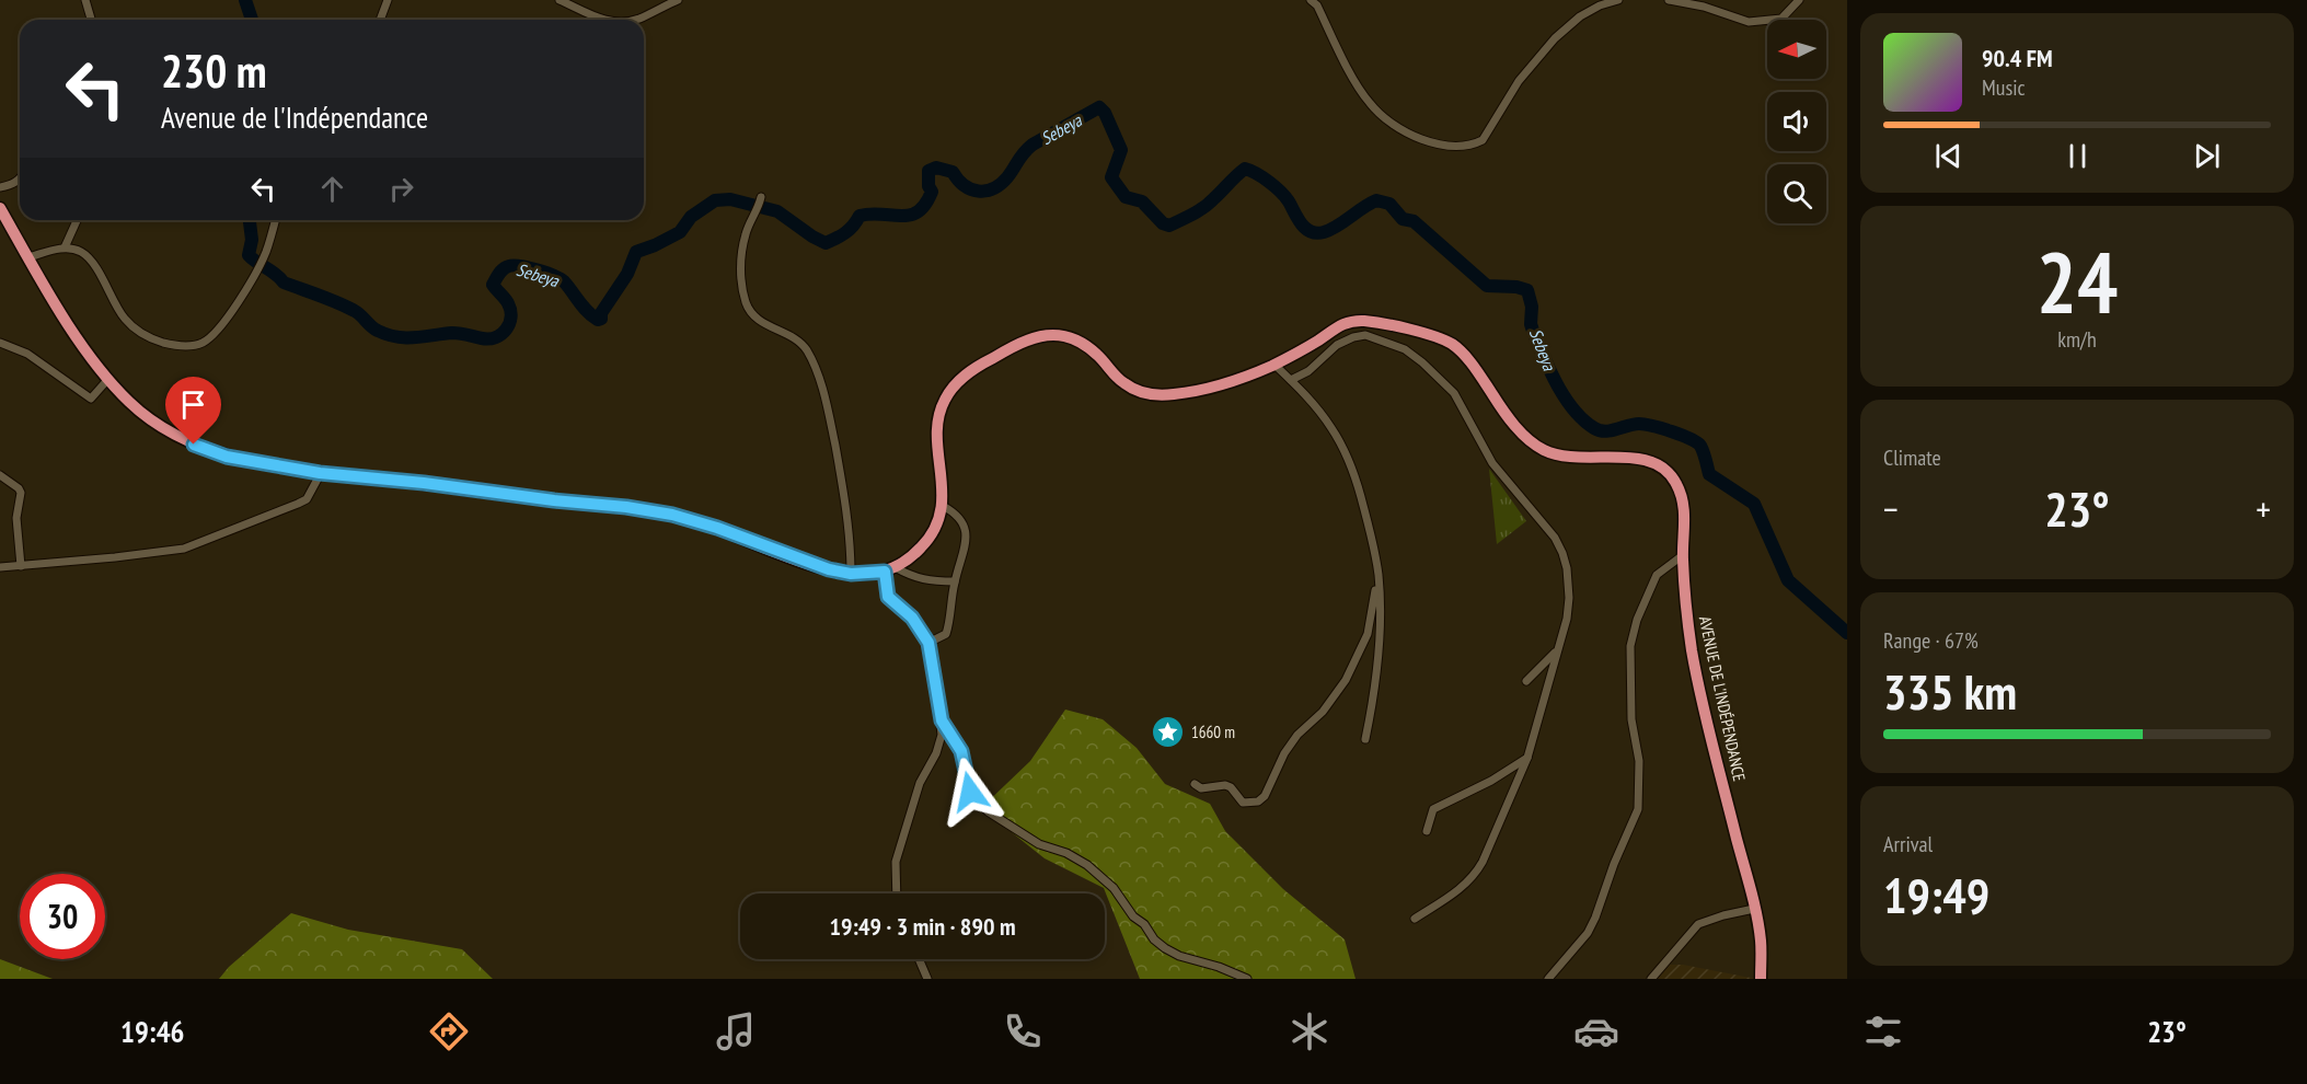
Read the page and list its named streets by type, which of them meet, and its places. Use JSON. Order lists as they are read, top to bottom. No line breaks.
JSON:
{"streets":{"highway":["AVENUE DE L'INDÉPENDANCE"]},"water":["Sebeya"],"places":{"place":["1660 m"]},"north":"left","page":{"turn":["230 m","Avenue de l'Indépendance"],"song":["90.4 FM","Music"],"tile":[["24","km/h"],"Climate",["Range · 67%","335 km"],["Arrival","19:49"]],"heat":["−","23°","+"],"limit":"30","trip":"19:49 · 3 min · 890 m","tabs":["19:46","23°"]}}
